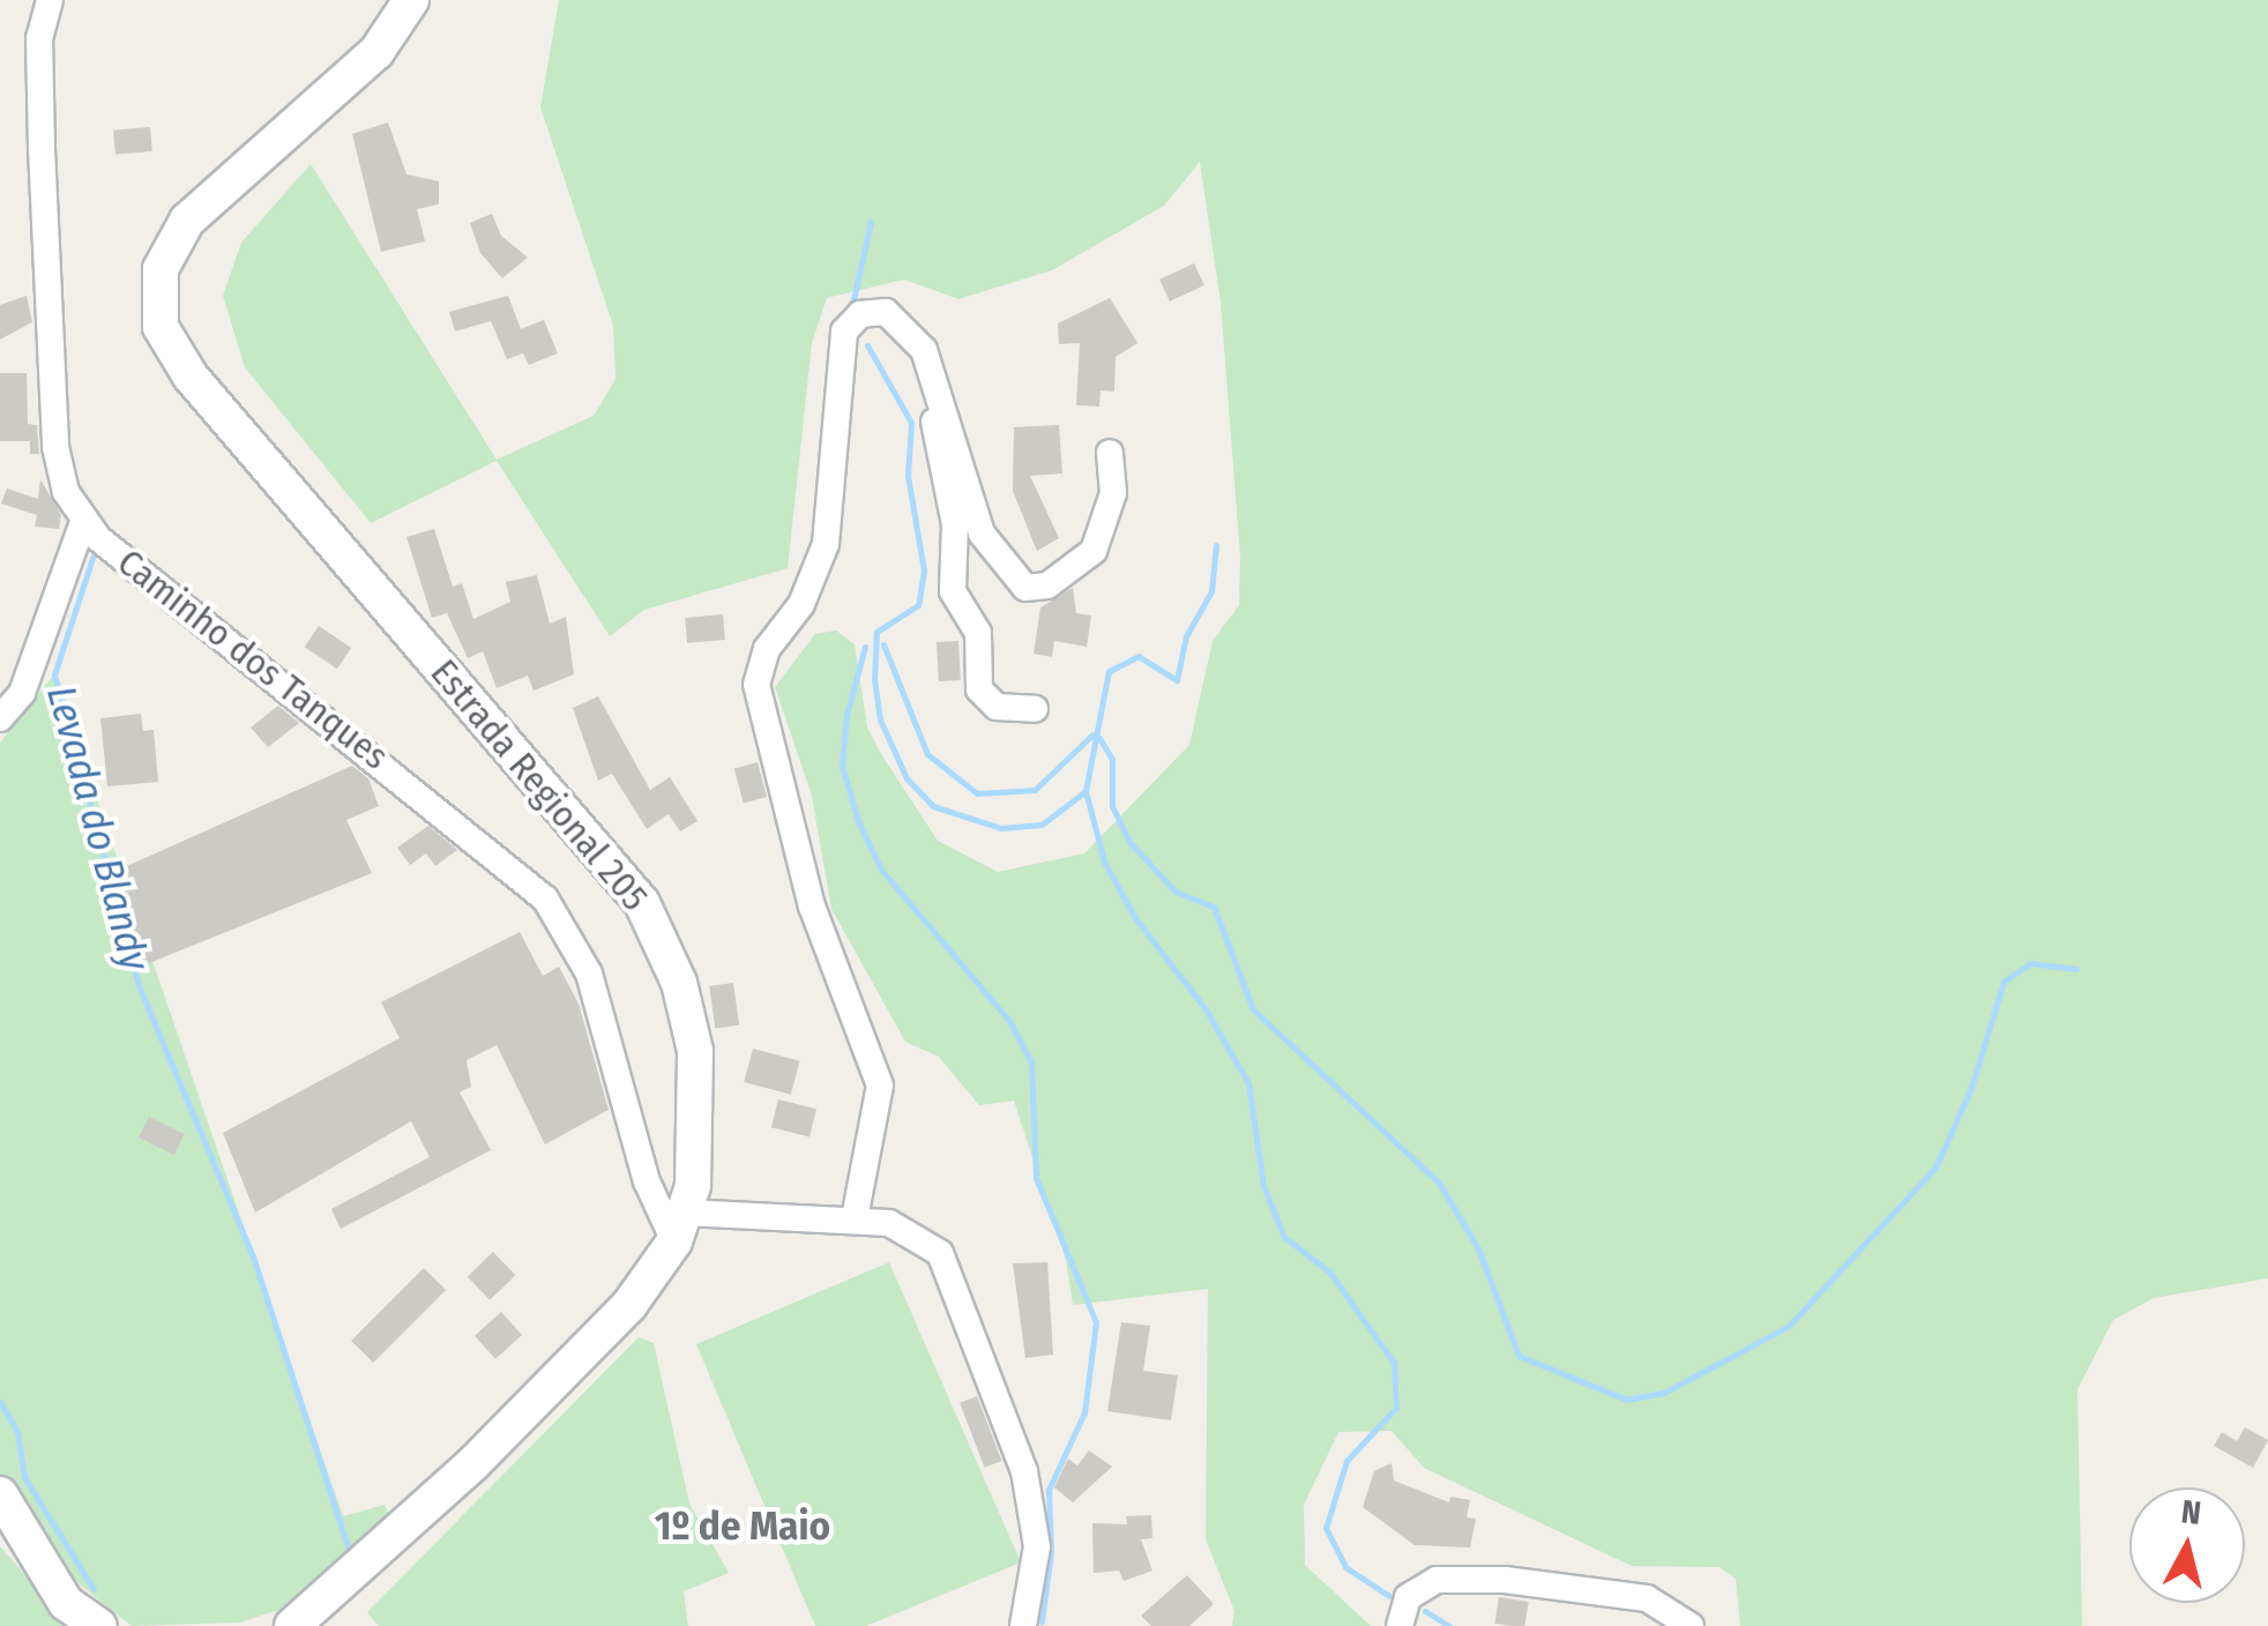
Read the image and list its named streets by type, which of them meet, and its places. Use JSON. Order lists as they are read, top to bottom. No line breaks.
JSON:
{"streets":{"main road":["Estrada Regional 205"],"street":["Caminho dos Tanques"]},"crossings":[["Caminho dos Tanques","Estrada Regional 205"]],"districts":["1º de Maio"],"water":["Levada do Blandy"],"north":"top"}
